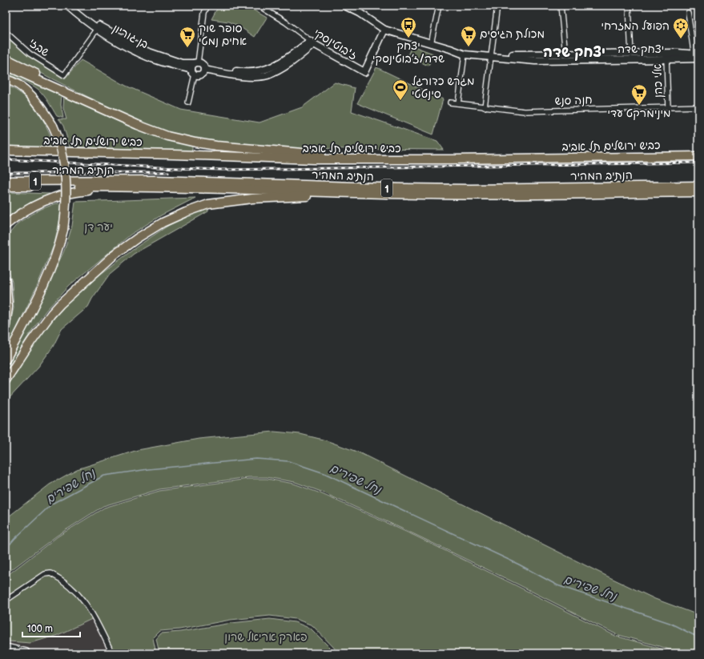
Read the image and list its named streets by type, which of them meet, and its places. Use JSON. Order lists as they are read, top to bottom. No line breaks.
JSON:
{"streets":{"highway":["כביש ירושלים תל אביב","הנתיב המהיר","1"],"street":["בן גוריון","ז'בוטינסקי","שבזי","יצחק שדה","אלי כהן","חנה סנש"]},"crossings":[["בן גוריון","ז'בוטינסקי"],["בן גוריון","שבזי"],["ז'בוטינסקי","יצחק שדה"],["יצחק שדה","אלי כהן"],["אלי כהן","חנה סנש"]],"districts":["יצחק שדה"],"water":["נחל שפירים"],"parks":["יער דן","פארק אריאל שרון"],"places":{"bus stop":["יצחק שדה/ז׳בוטינסקי"],"synagogue":["הפועל המזרחי"],"supermarket":["מכולת הגיסים","סופר שוק אחים נמטי","מינימרקט עדי"],"sports":["מגרש כדורגל סינטטי"]},"scale_bar":"100 m"}
